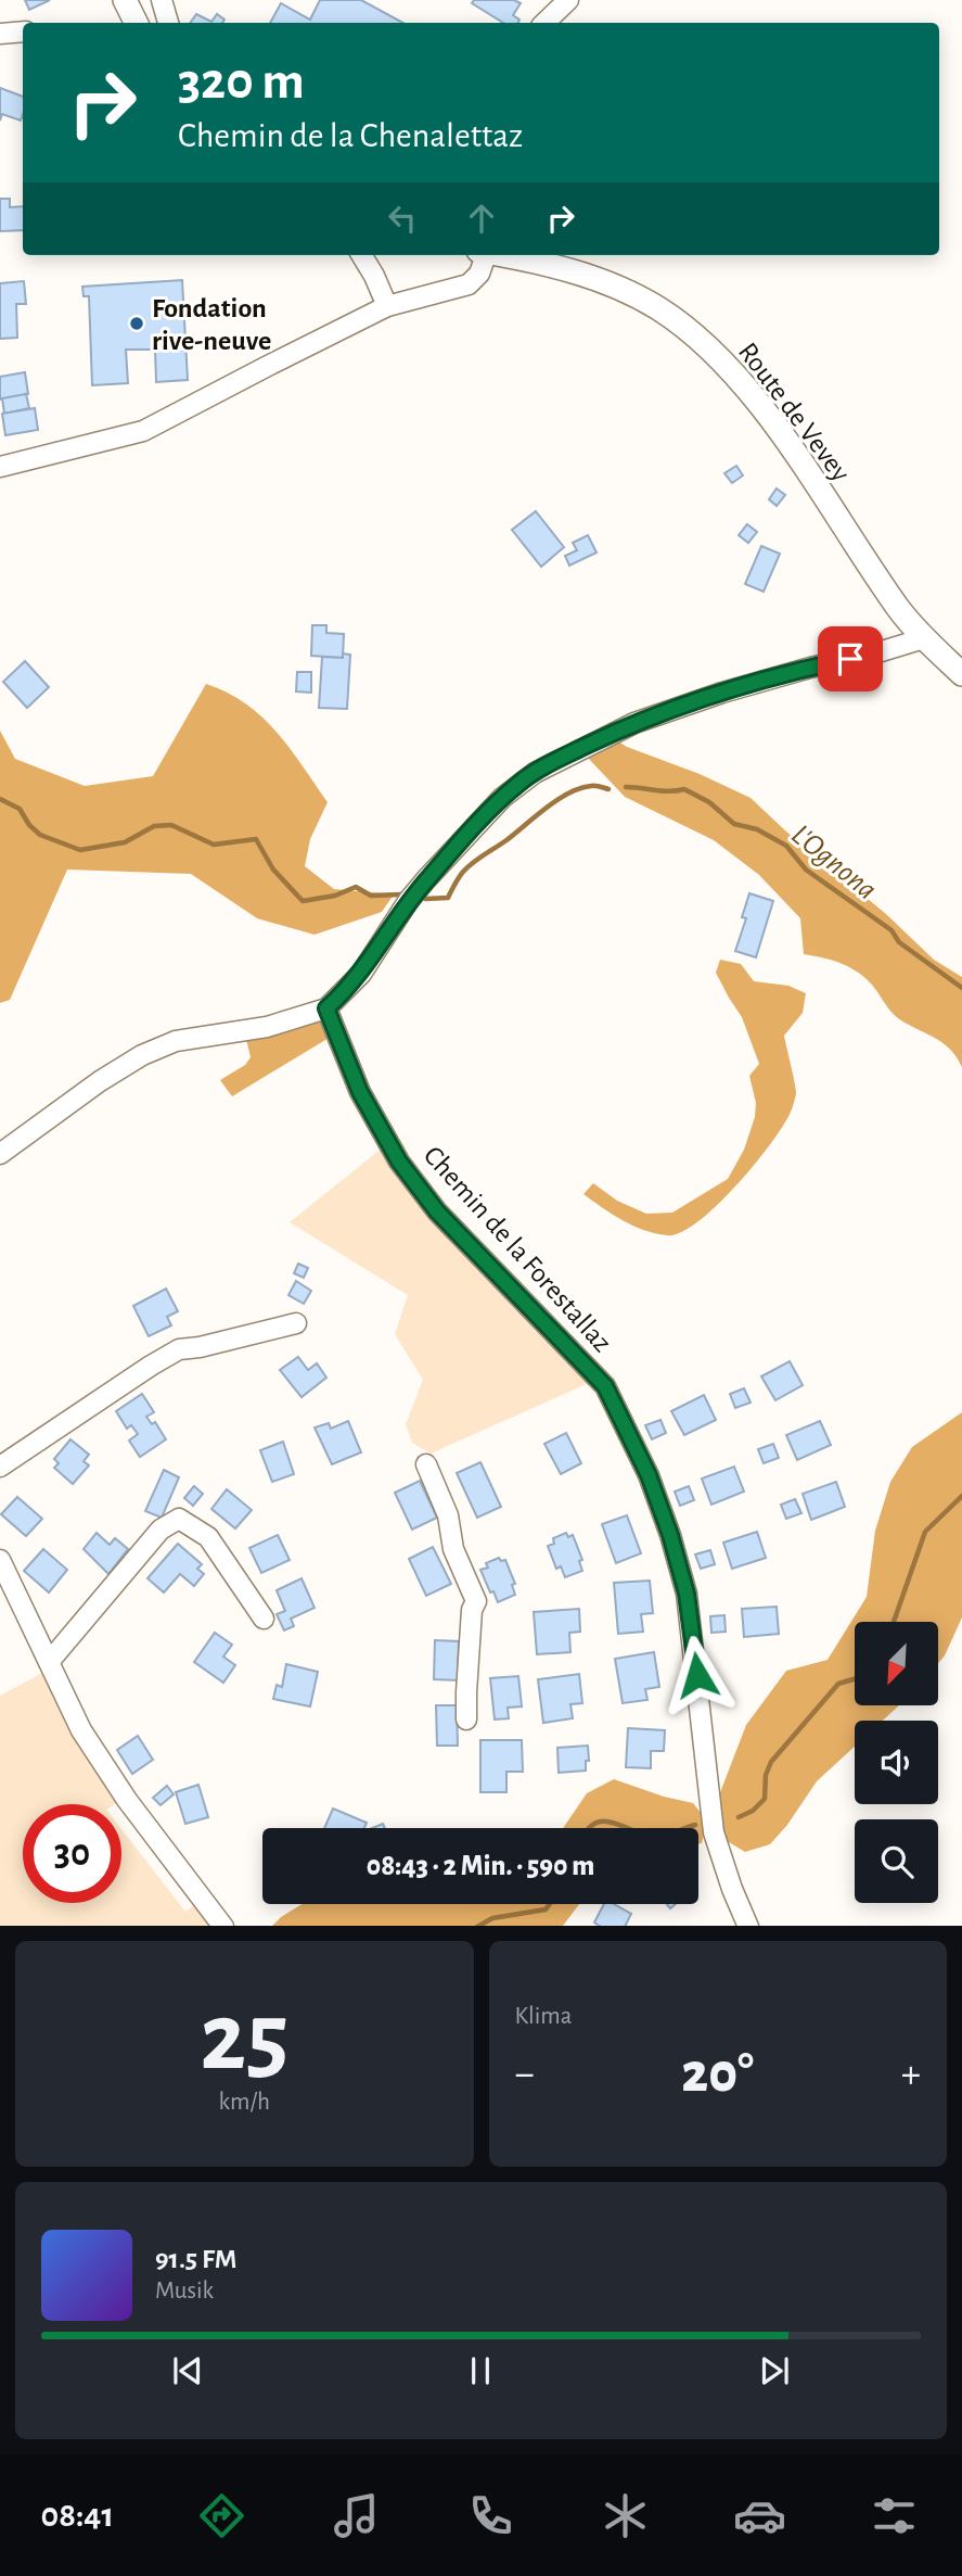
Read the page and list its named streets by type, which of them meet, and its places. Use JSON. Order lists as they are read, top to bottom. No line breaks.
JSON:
{"streets":{"street":["Route de Vevey","Chemin de la Forestallaz"]},"water":["L'Ognona"],"places":["Fondation rive-neuve"],"north":"bottom left","page":{"turn":["320 m","Chemin de la Chenalettaz"],"limit":"30","trip":"08:43 · 2 Min. · 590 m","tile":[["25","km/h"],"Klima"],"heat":["−","20°","+"],"song":["91.5 FM","Musik"],"tabs":"08:41"}}
